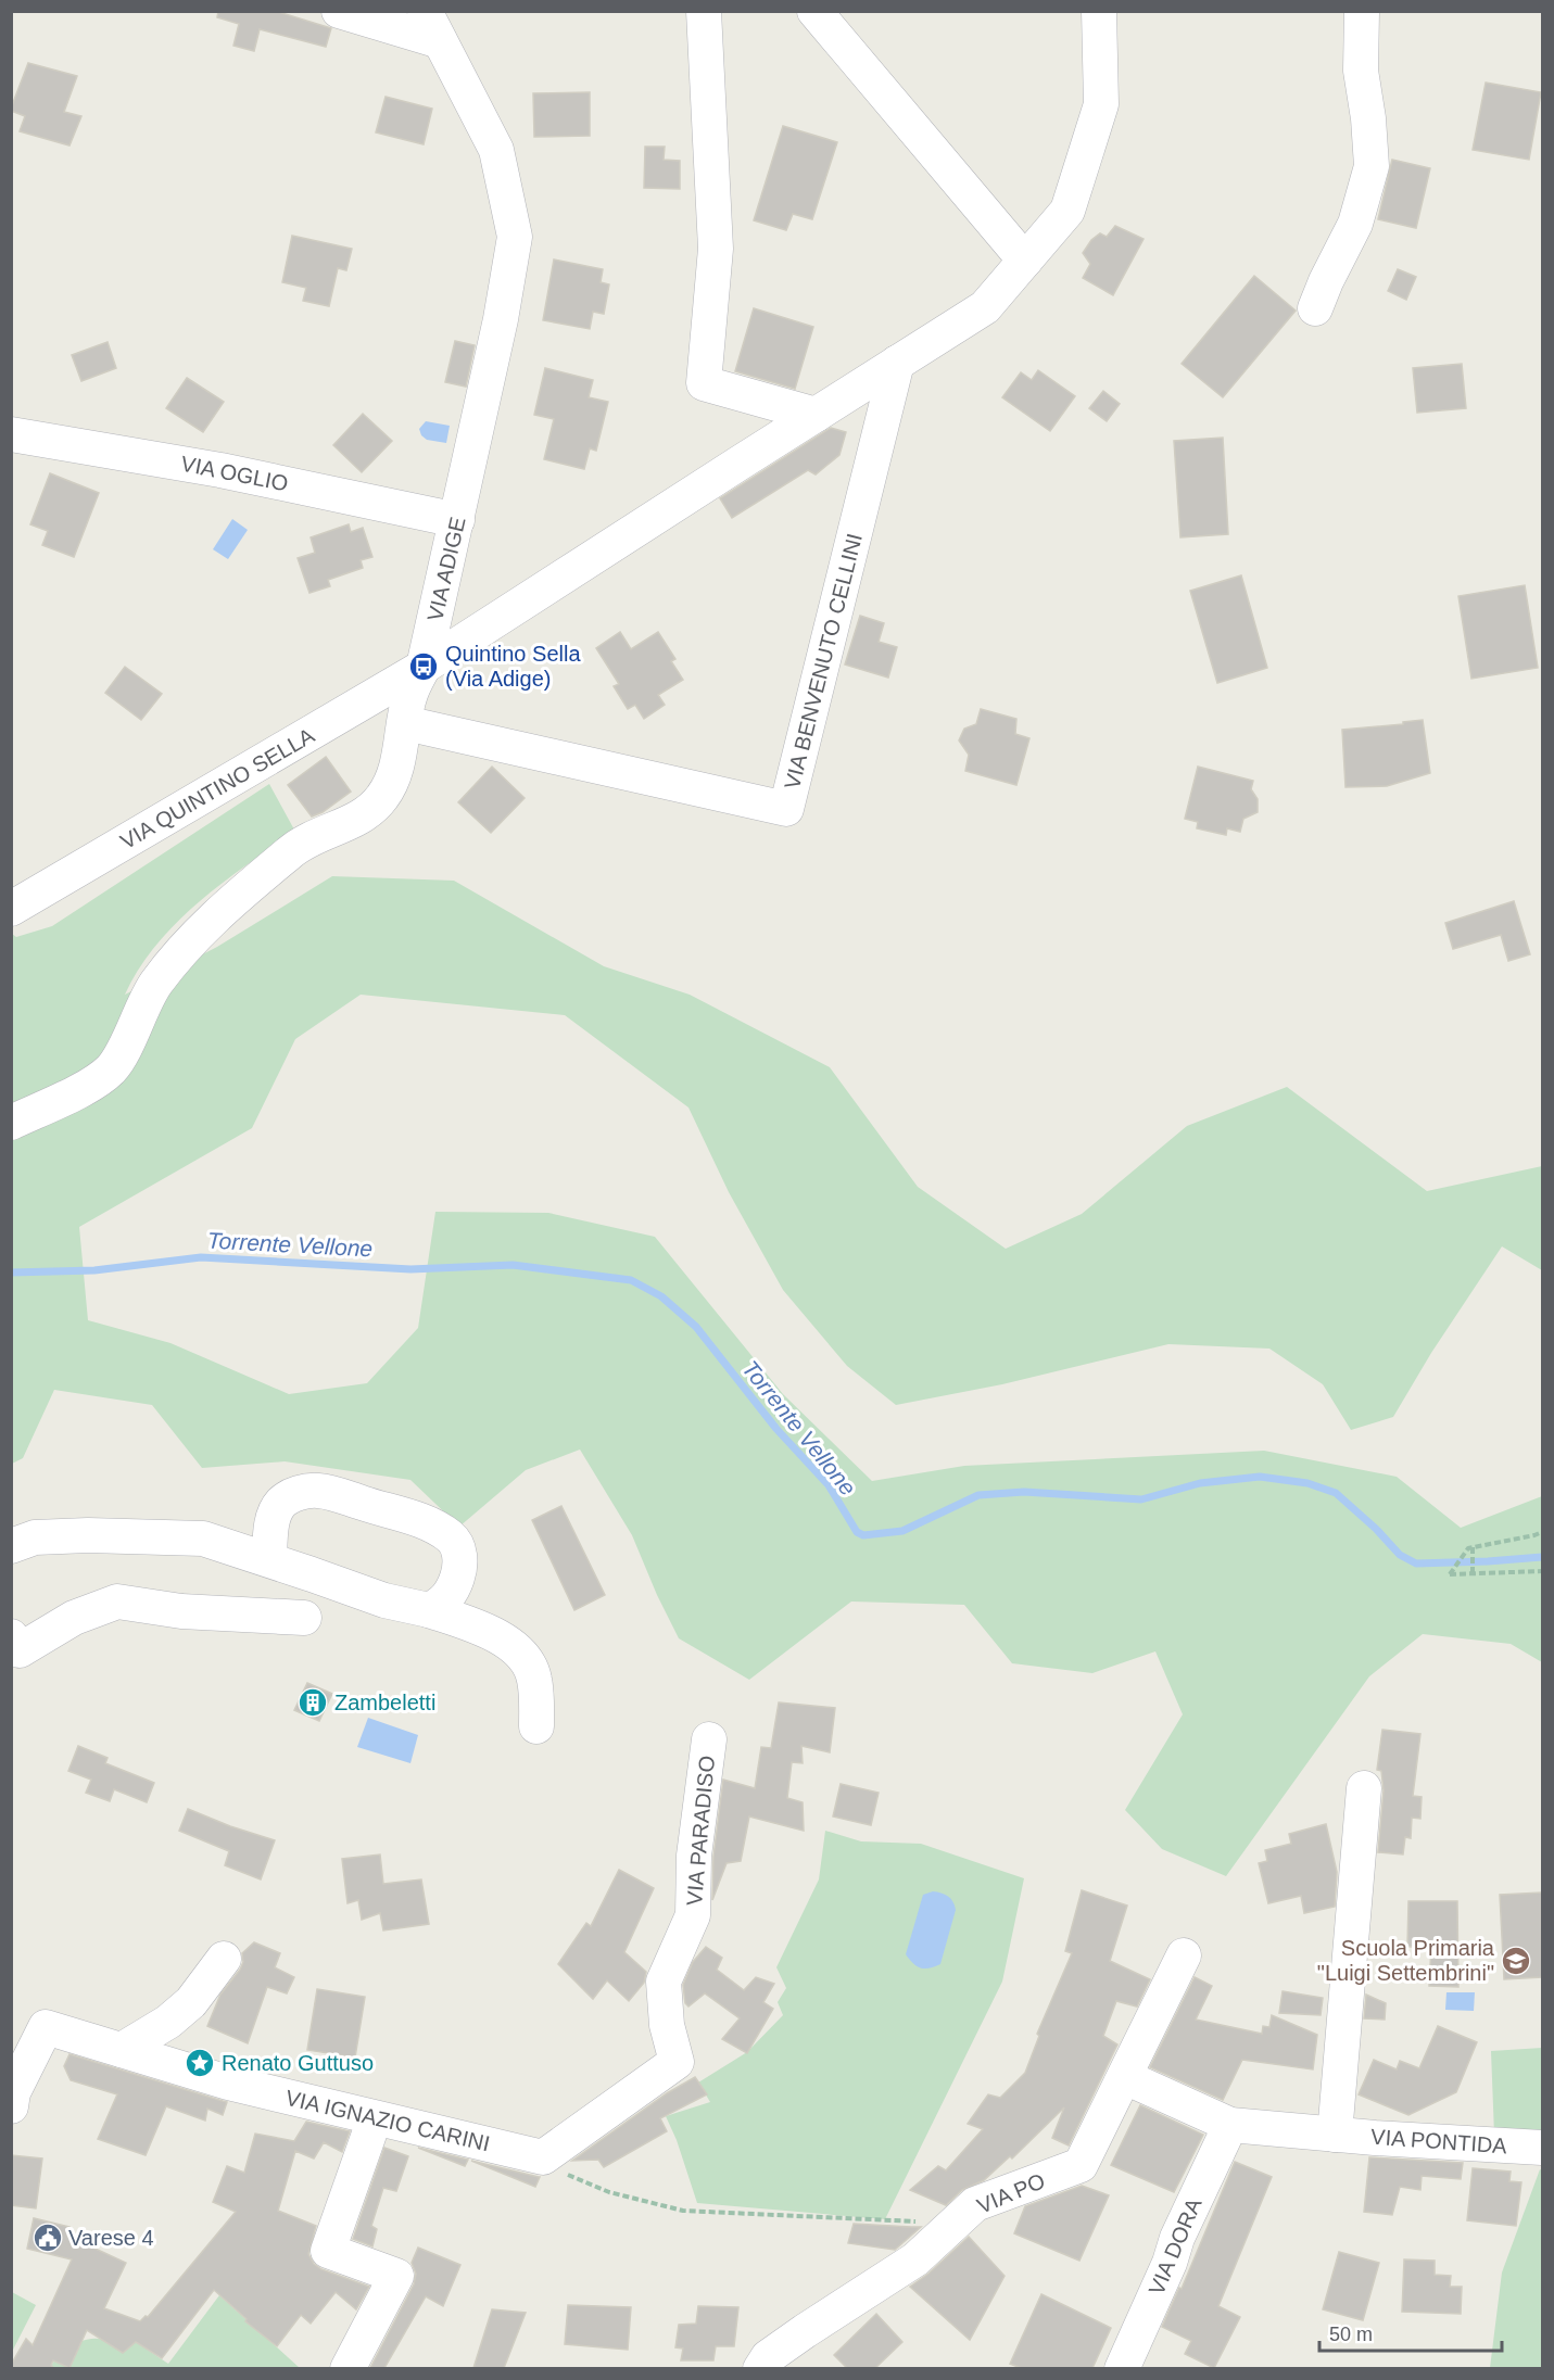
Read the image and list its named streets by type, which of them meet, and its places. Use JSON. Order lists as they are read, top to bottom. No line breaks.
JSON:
{"streets":{"street":["VIA OGLIO","VIA ADIGE","VIA BENVENUTO CELLINI","VIA QUINTINO SELLA","VIA PARADISO","VIA IGNAZIO CARINI","VIA PONTIDA","VIA PO","VIA DORA"]},"crossings":[["VIA OGLIO","VIA ADIGE"],["VIA ADIGE","VIA BENVENUTO CELLINI"],["VIA ADIGE","VIA QUINTINO SELLA"],["VIA PARADISO","VIA IGNAZIO CARINI"],["VIA PONTIDA","VIA PO"],["VIA PONTIDA","VIA DORA"]],"water":["Torrente Vellone"],"places":{"bus stop":["Quintino Sella (Via Adige)"],"building":["Zambeletti"],"school or university":["Scuola Primaria \"Luigi Settembrini\""],"place":["Renato Guttuso"],"public building":["Varese 4"]},"scale_bar":"50 m"}
